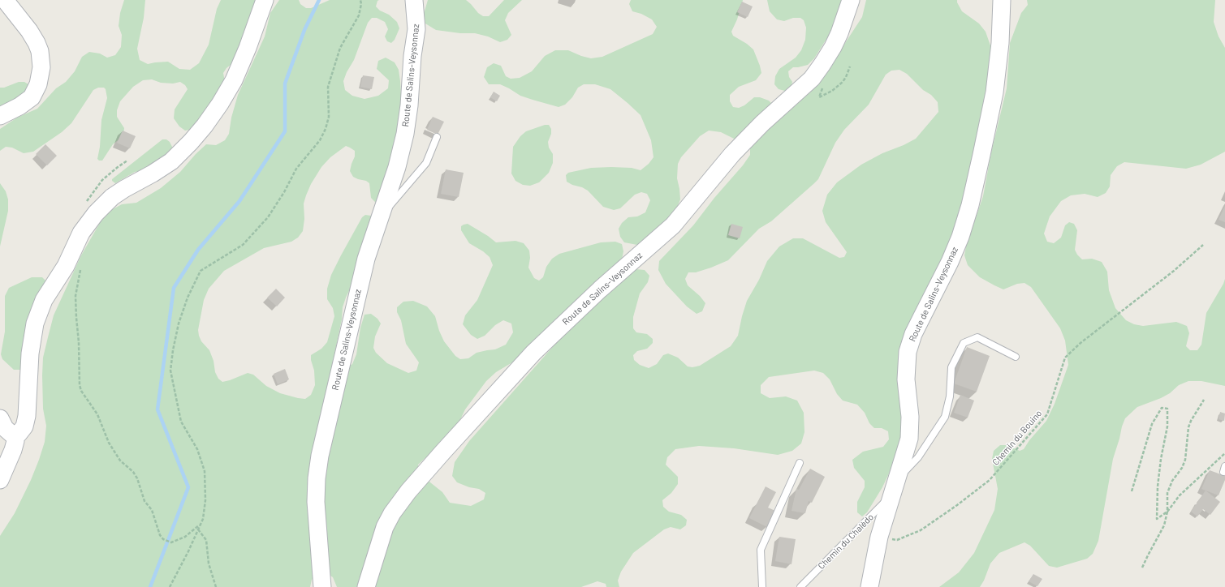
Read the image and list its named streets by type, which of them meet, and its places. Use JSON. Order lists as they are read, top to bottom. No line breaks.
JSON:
{"streets":{"street":["Route de Salins-Veysonnaz"],"lane":["Chemin du Chalèdo"],"path":["Chemin du Bouino"]},"crossings":[["Route de Salins-Veysonnaz","Chemin du Bouino"],["Route de Salins-Veysonnaz","Chemin du Chalèdo"]]}
